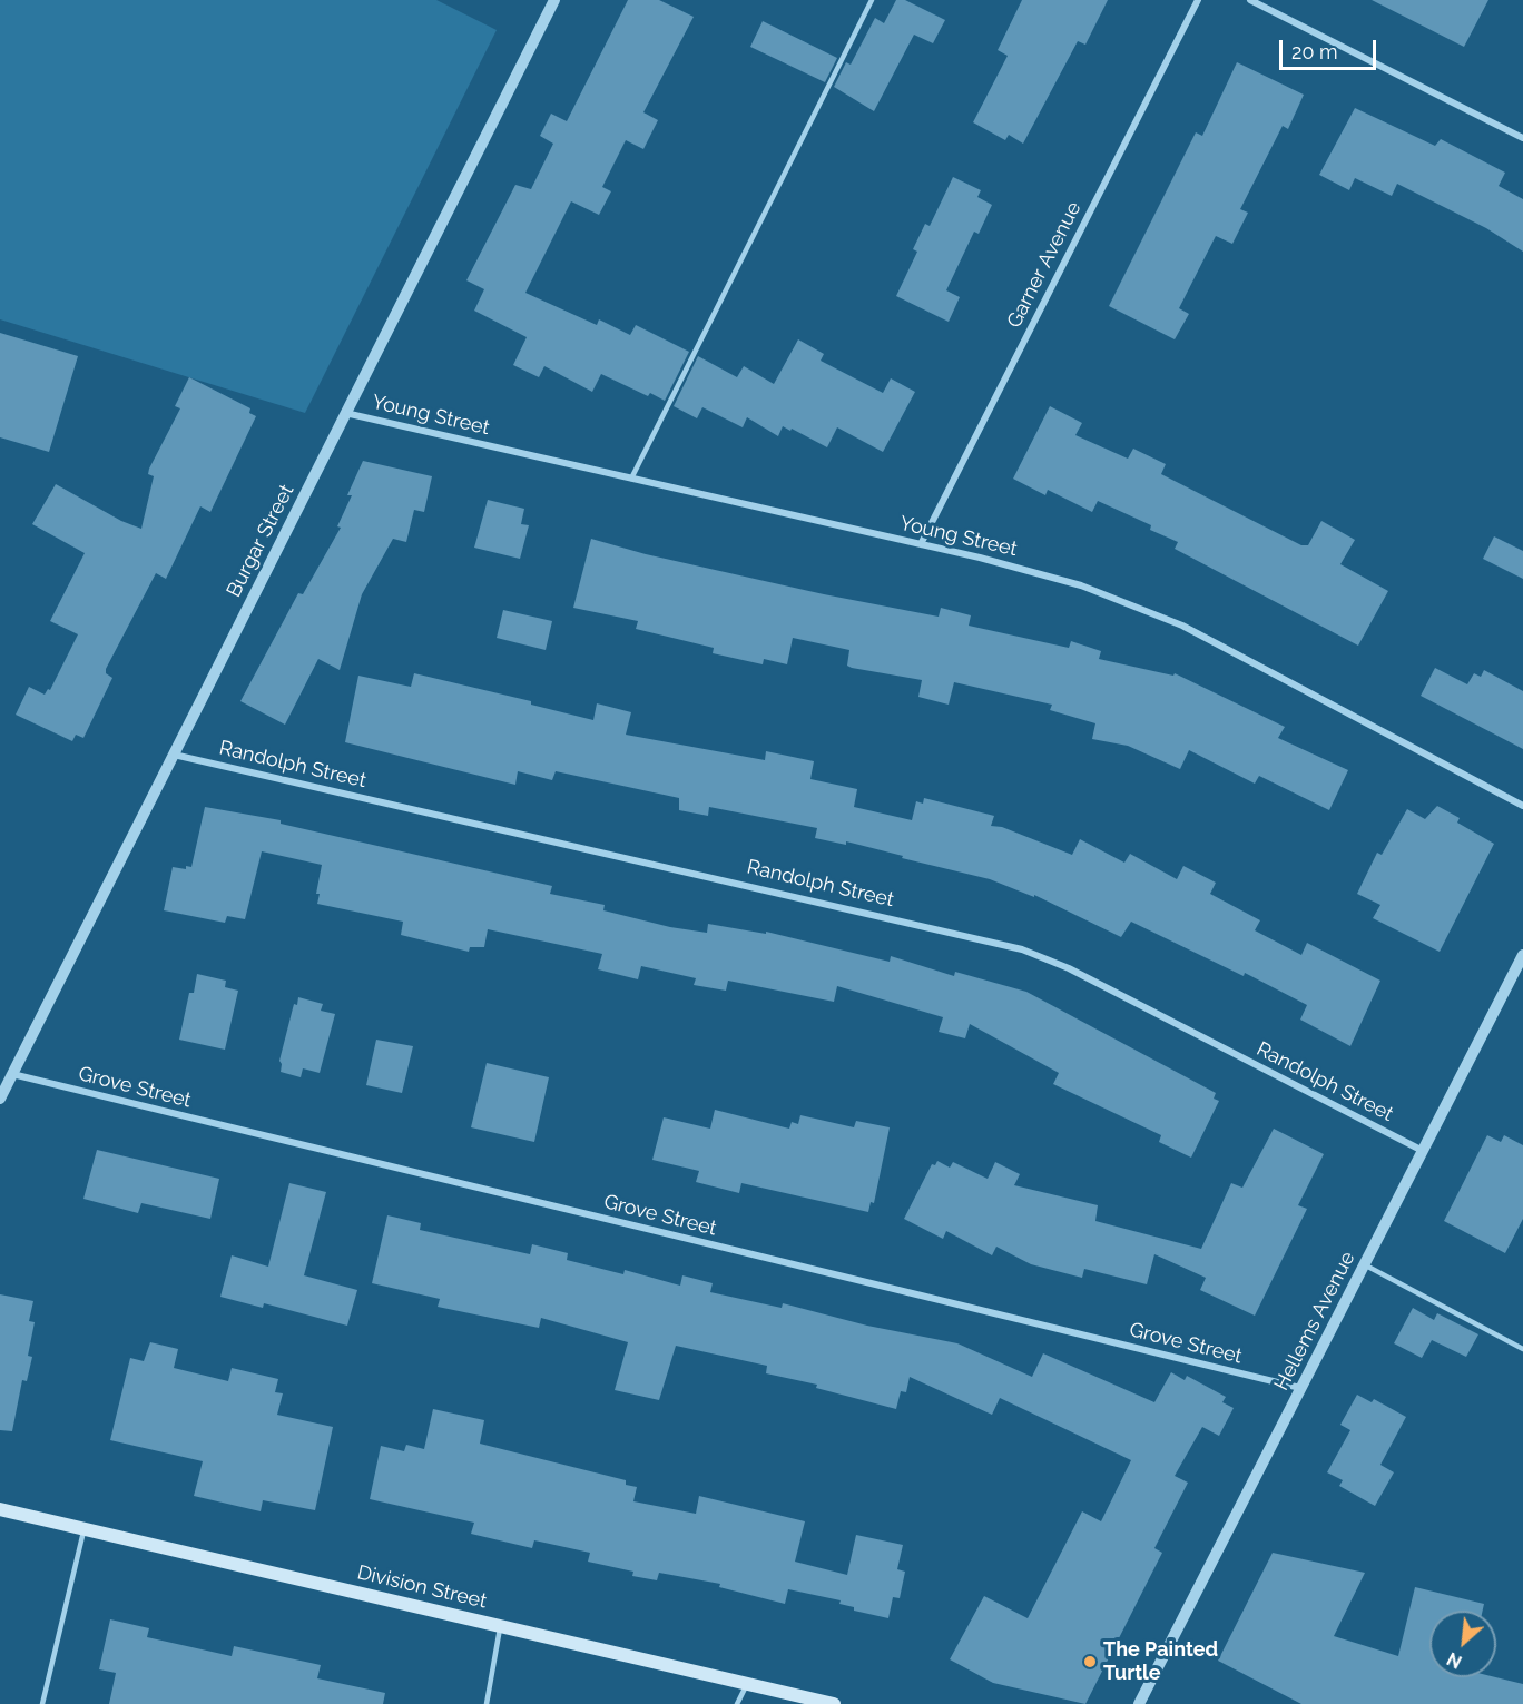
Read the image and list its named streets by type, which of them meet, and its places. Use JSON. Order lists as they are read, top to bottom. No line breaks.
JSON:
{"streets":{"main road":["Division Street"],"street":["Garner Avenue","Young Street","Burgar Street","Randolph Street","Grove Street","Hellems Avenue"]},"crossings":[["Garner Avenue","Young Street"],["Young Street","Burgar Street"],["Burgar Street","Randolph Street"],["Burgar Street","Grove Street"],["Randolph Street","Hellems Avenue"],["Grove Street","Hellems Avenue"]],"places":["The Painted Turtle"],"scale_bar":"20 m","north":"bottom left"}
